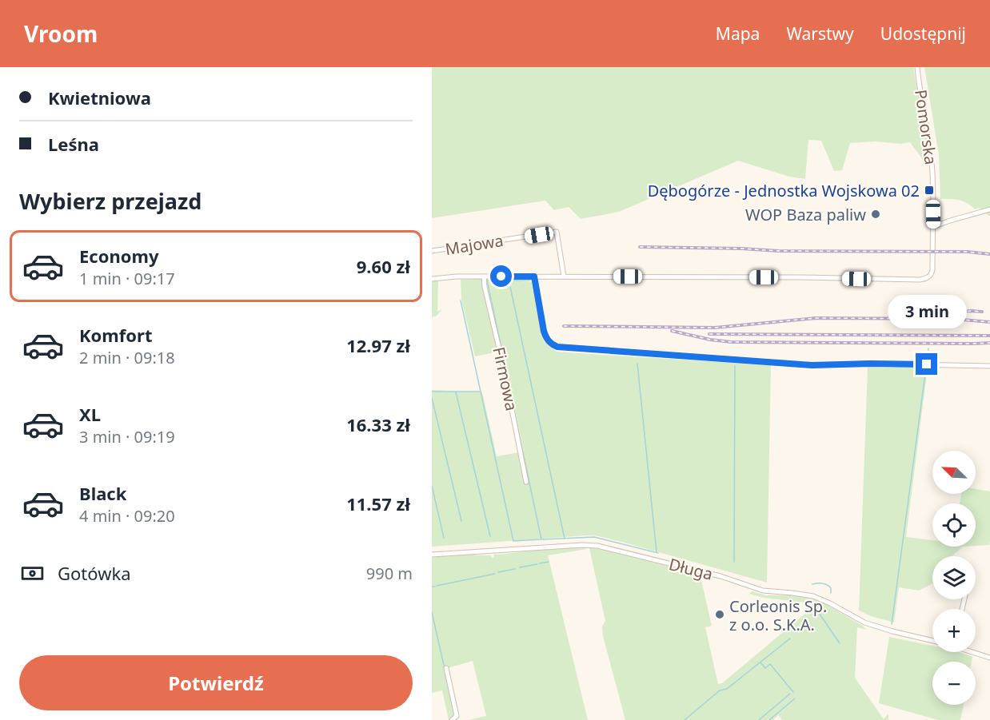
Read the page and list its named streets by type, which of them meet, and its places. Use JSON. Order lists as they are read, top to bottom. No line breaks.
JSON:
{"streets":{"street":["Pomorska","Majowa","Firmowa","Długa"]},"crossings":[["Pomorska","Majowa"]],"places":{"transit":["Dębogórze - Jednostka Wojskowa 02"],"other":["WOP Baza paliw","Corleonis Sp. z o.o. S.K.A."]},"north":"top left","page":{"header":"Vroom","nav":["Mapa","Warstwy","Udostępnij"],"banner":["Kwietniowa","Leśna"],"heading":"Wybierz przejazd","list":[{"name":"Economy","note":"1 min · 09:17","value":"9.60 zł"},{"name":"Komfort","note":"2 min · 09:18","value":"12.97 zł"},{"name":"XL","note":"3 min · 09:19","value":"16.33 zł"},{"name":"Black","note":"4 min · 09:20","value":"11.57 zł"}],"bubble":"3 min","map_buttons":["+","−"],"pay":["Gotówka","990 m"],"buttons":"Potwierdź"}}
